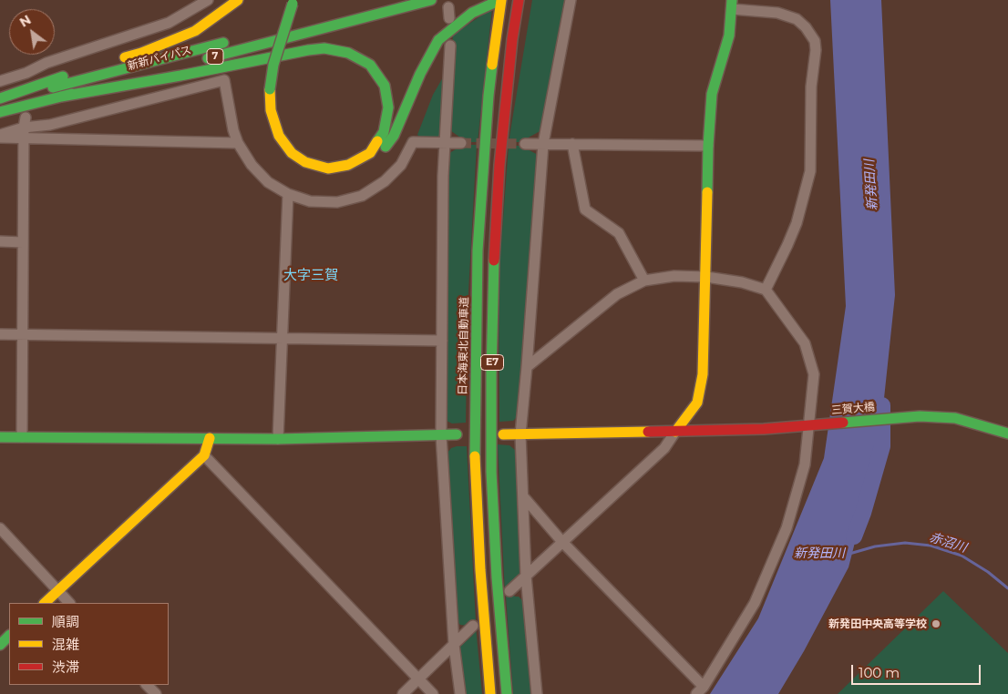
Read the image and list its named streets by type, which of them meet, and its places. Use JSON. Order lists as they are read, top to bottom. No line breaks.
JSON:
{"streets":{"main road":["7","新新バイパス","日本海東北自動車道","E7","三賀大橋"]},"districts":["大字三賀"],"water":["新発田川","赤沼川"],"places":["新発田中央高等学校"],"legend":["順調","混雑","渋滞"],"scale_bar":"100 m","north":"top left"}
